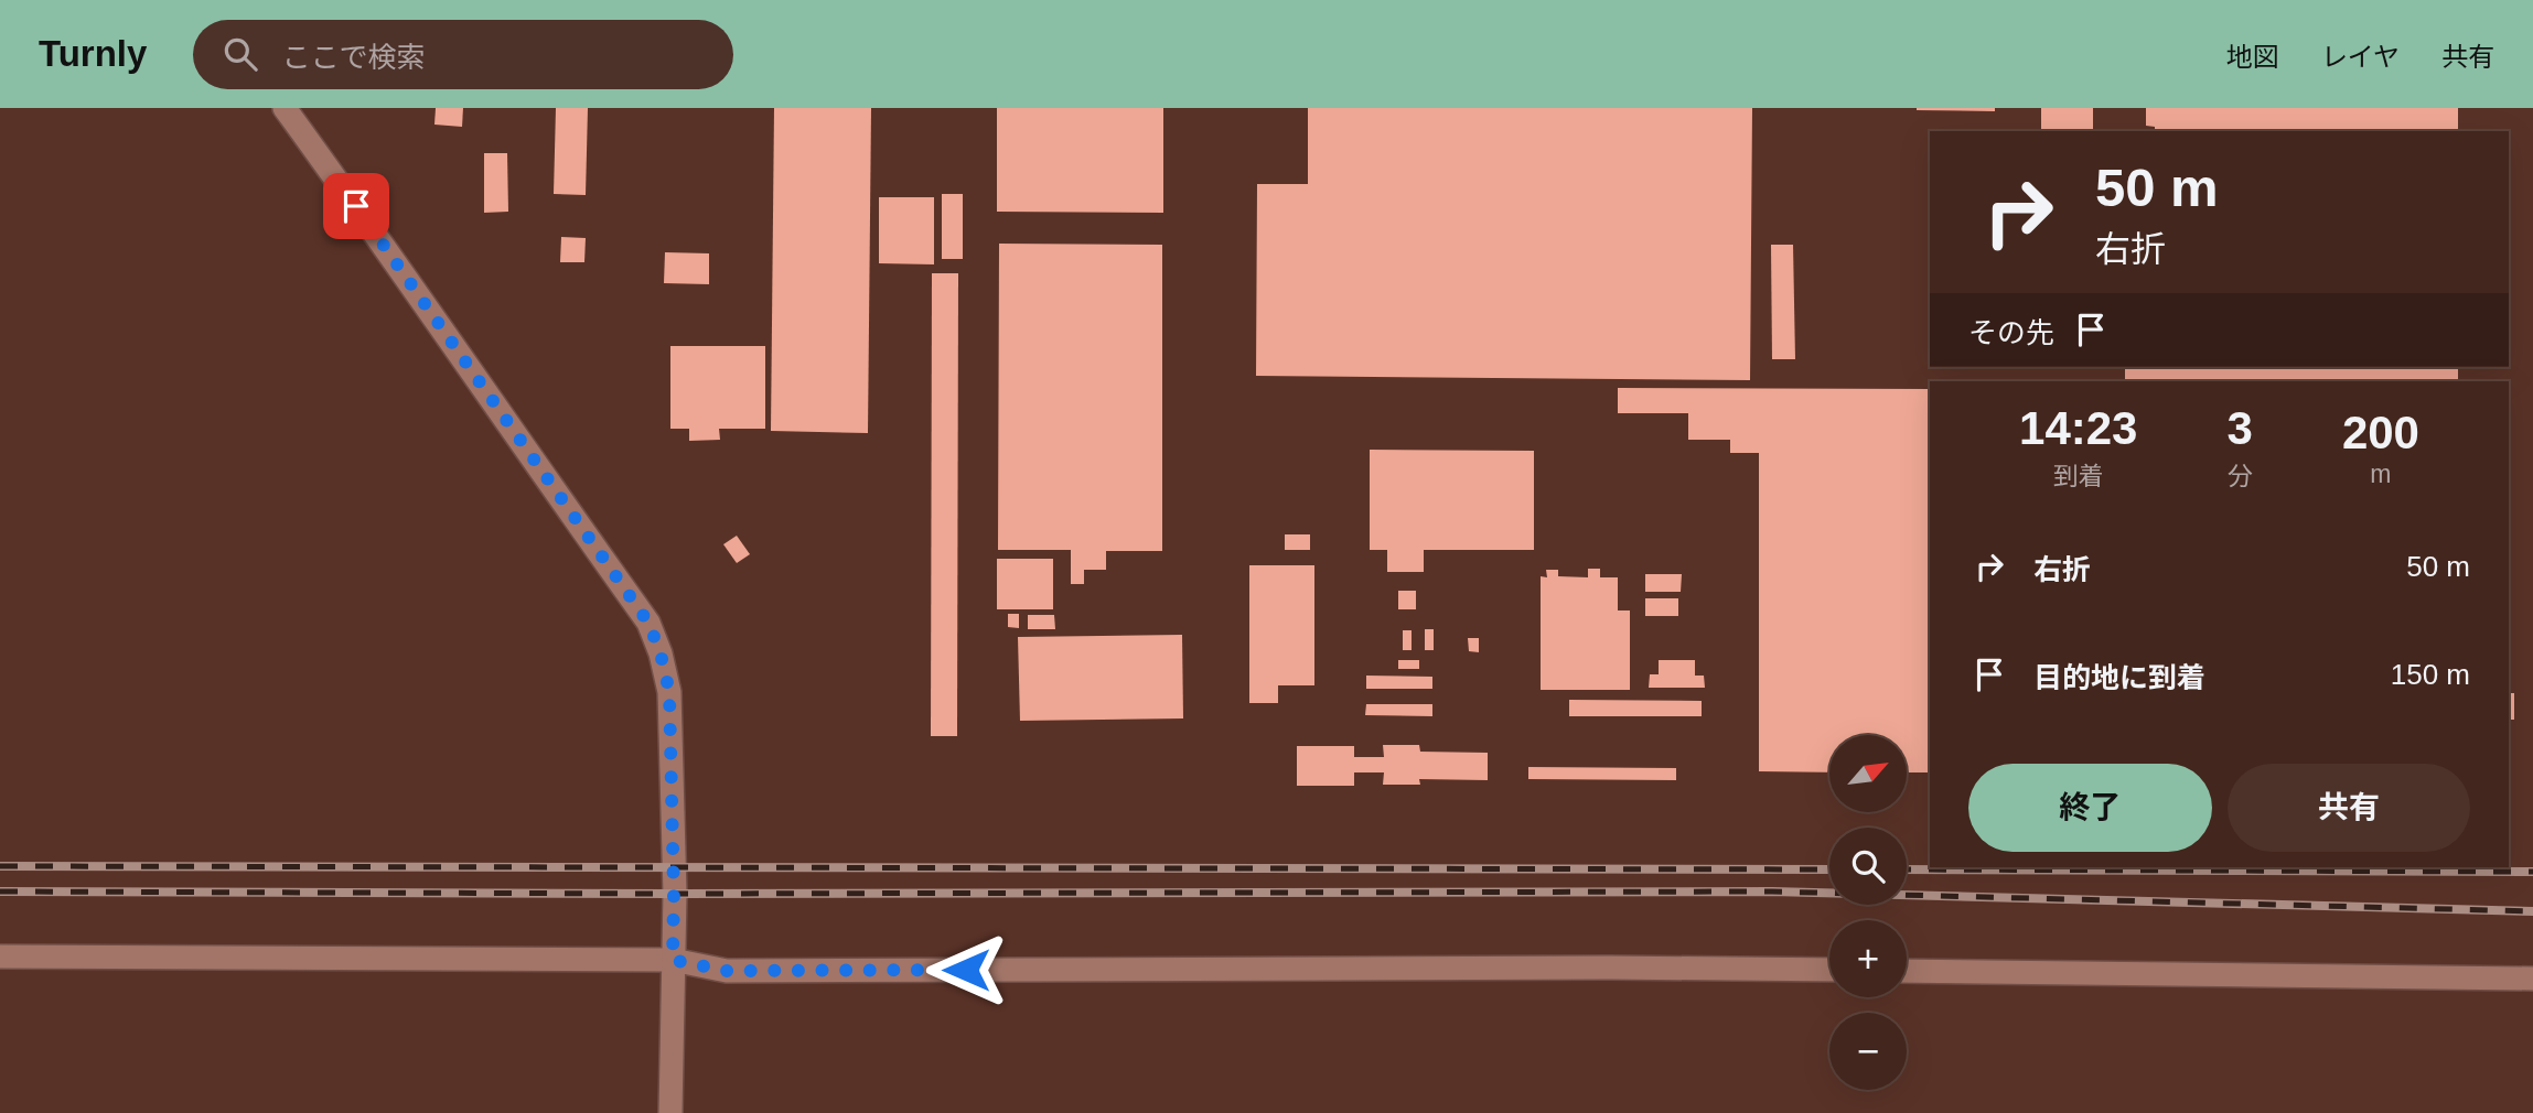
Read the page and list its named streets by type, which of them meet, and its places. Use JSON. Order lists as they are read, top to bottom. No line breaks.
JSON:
{"north":"top right","page":{"header":"Turnly","search":"ここで検索","nav":["地図","レイヤ","共有"],"turn":["50 m","右折"],"then":"その先","eta":["14:23","到着","3","分","200","m"],"list":[{"name":"右折","value":"50 m"},{"name":"目的地に到着","value":"150 m"}],"map_buttons":["+","−"],"buttons":["終了","共有"]}}
